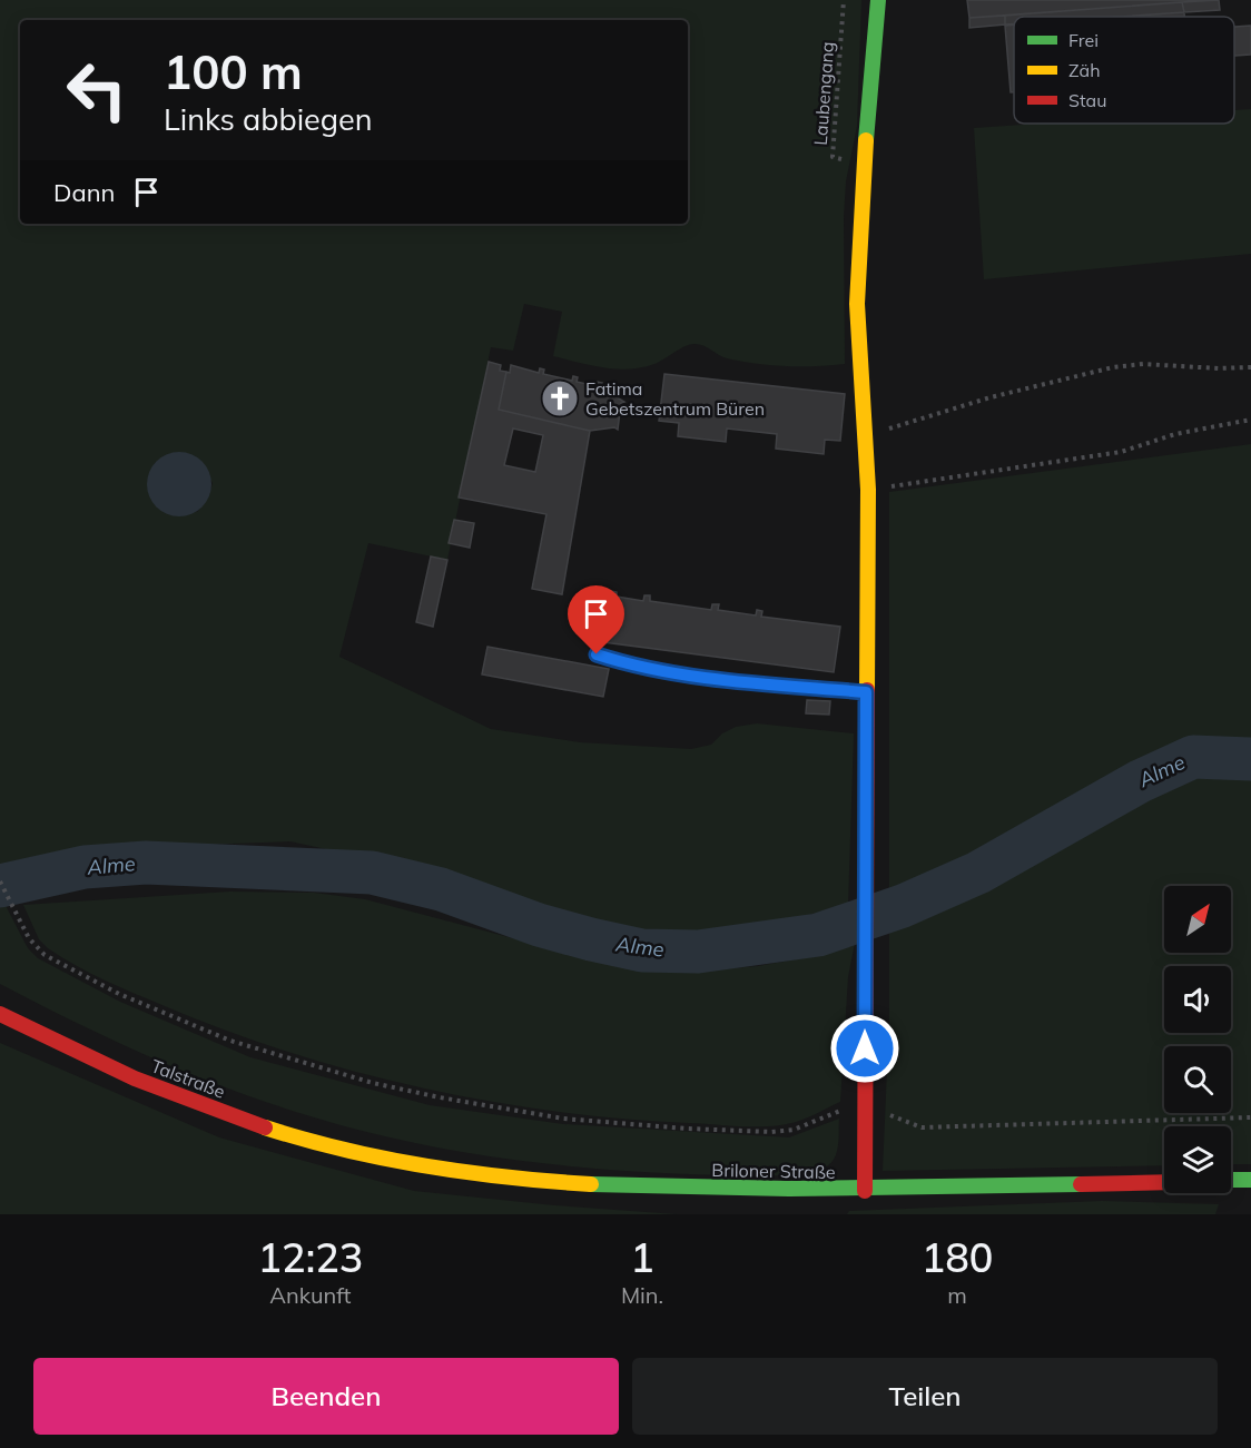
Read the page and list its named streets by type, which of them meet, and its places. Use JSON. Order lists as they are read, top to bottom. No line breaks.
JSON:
{"streets":{"main road":["Talstraße","Briloner Straße"],"path":["Laubengang"]},"crossings":[["Talstraße","Briloner Straße"]],"water":["Alme"],"places":{"church":["Fatima Gebetszentrum Büren"]},"legend":["Frei","Zäh","Stau"],"north":"top right","page":{"turn":["100 m","Links abbiegen"],"then":"Dann","eta":["12:23","Ankunft","1","Min.","180","m"],"buttons":["Beenden","Teilen"]}}
